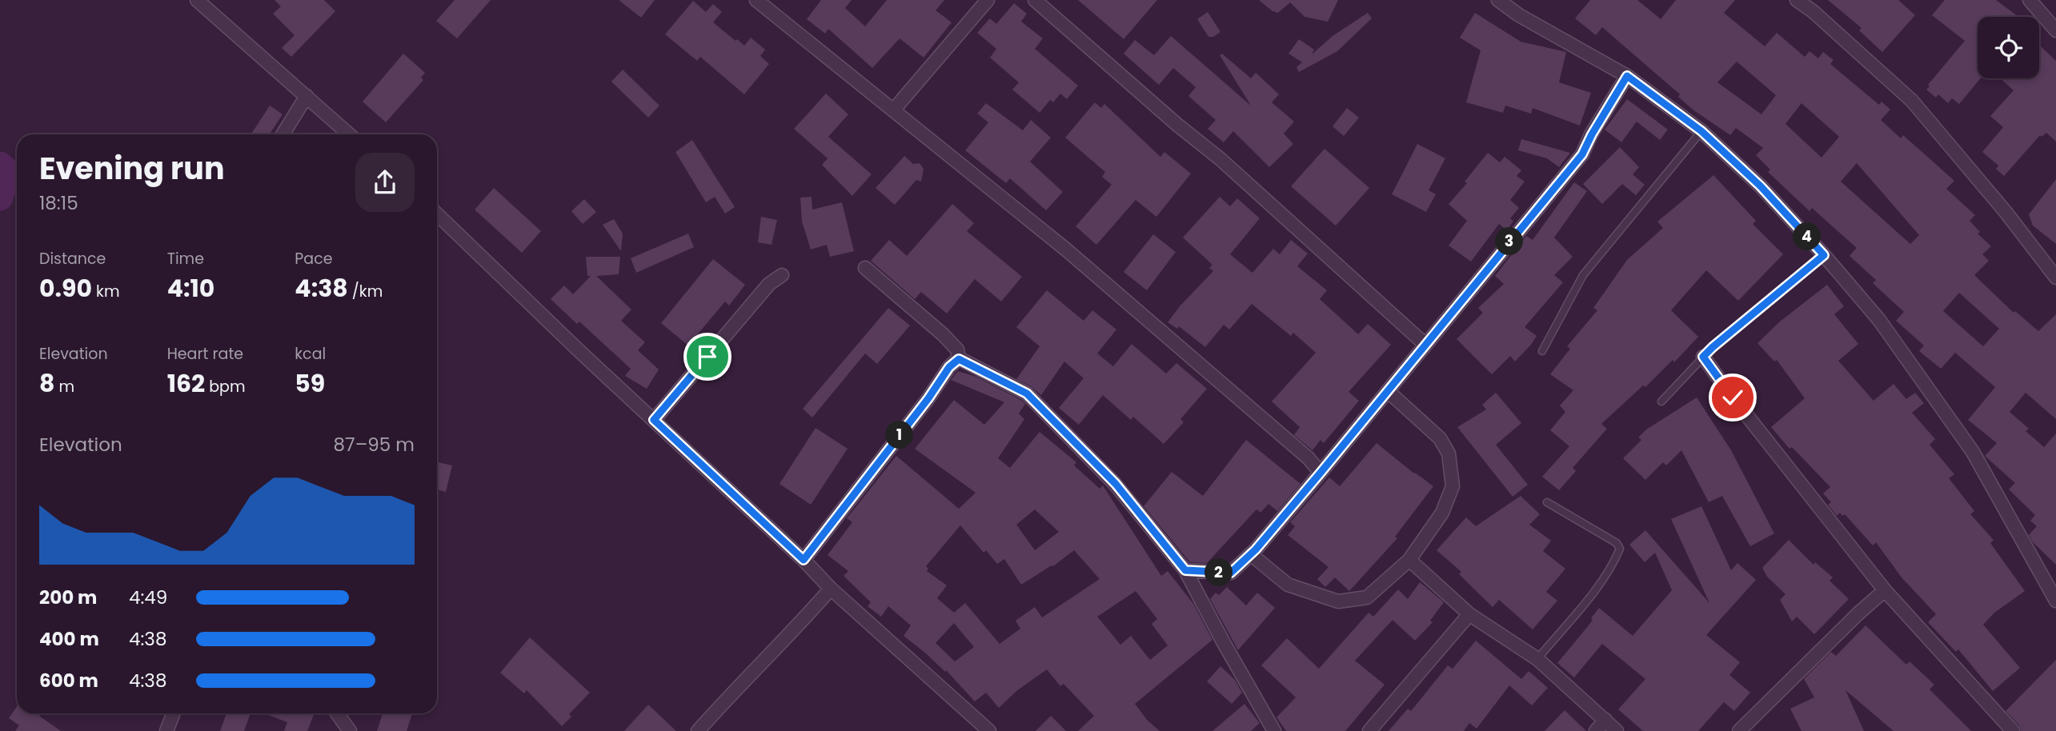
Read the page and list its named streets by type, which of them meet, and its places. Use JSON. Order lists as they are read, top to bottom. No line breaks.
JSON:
{"page":{"heading":["Evening run","18:15"],"pins":["4","3","1","2"],"stats":[["Distance","0.90 km"],["Time","4:10"],["Pace","4:38 /km"],["Elevation","8 m"],["Heart rate","162 bpm"],["kcal","59"]],"chart":["Elevation","87–95 m"],"list":[{"name":"200 m","note":"4:49"},{"name":"400 m","note":"4:38"},{"name":"600 m","note":"4:38"}]}}
